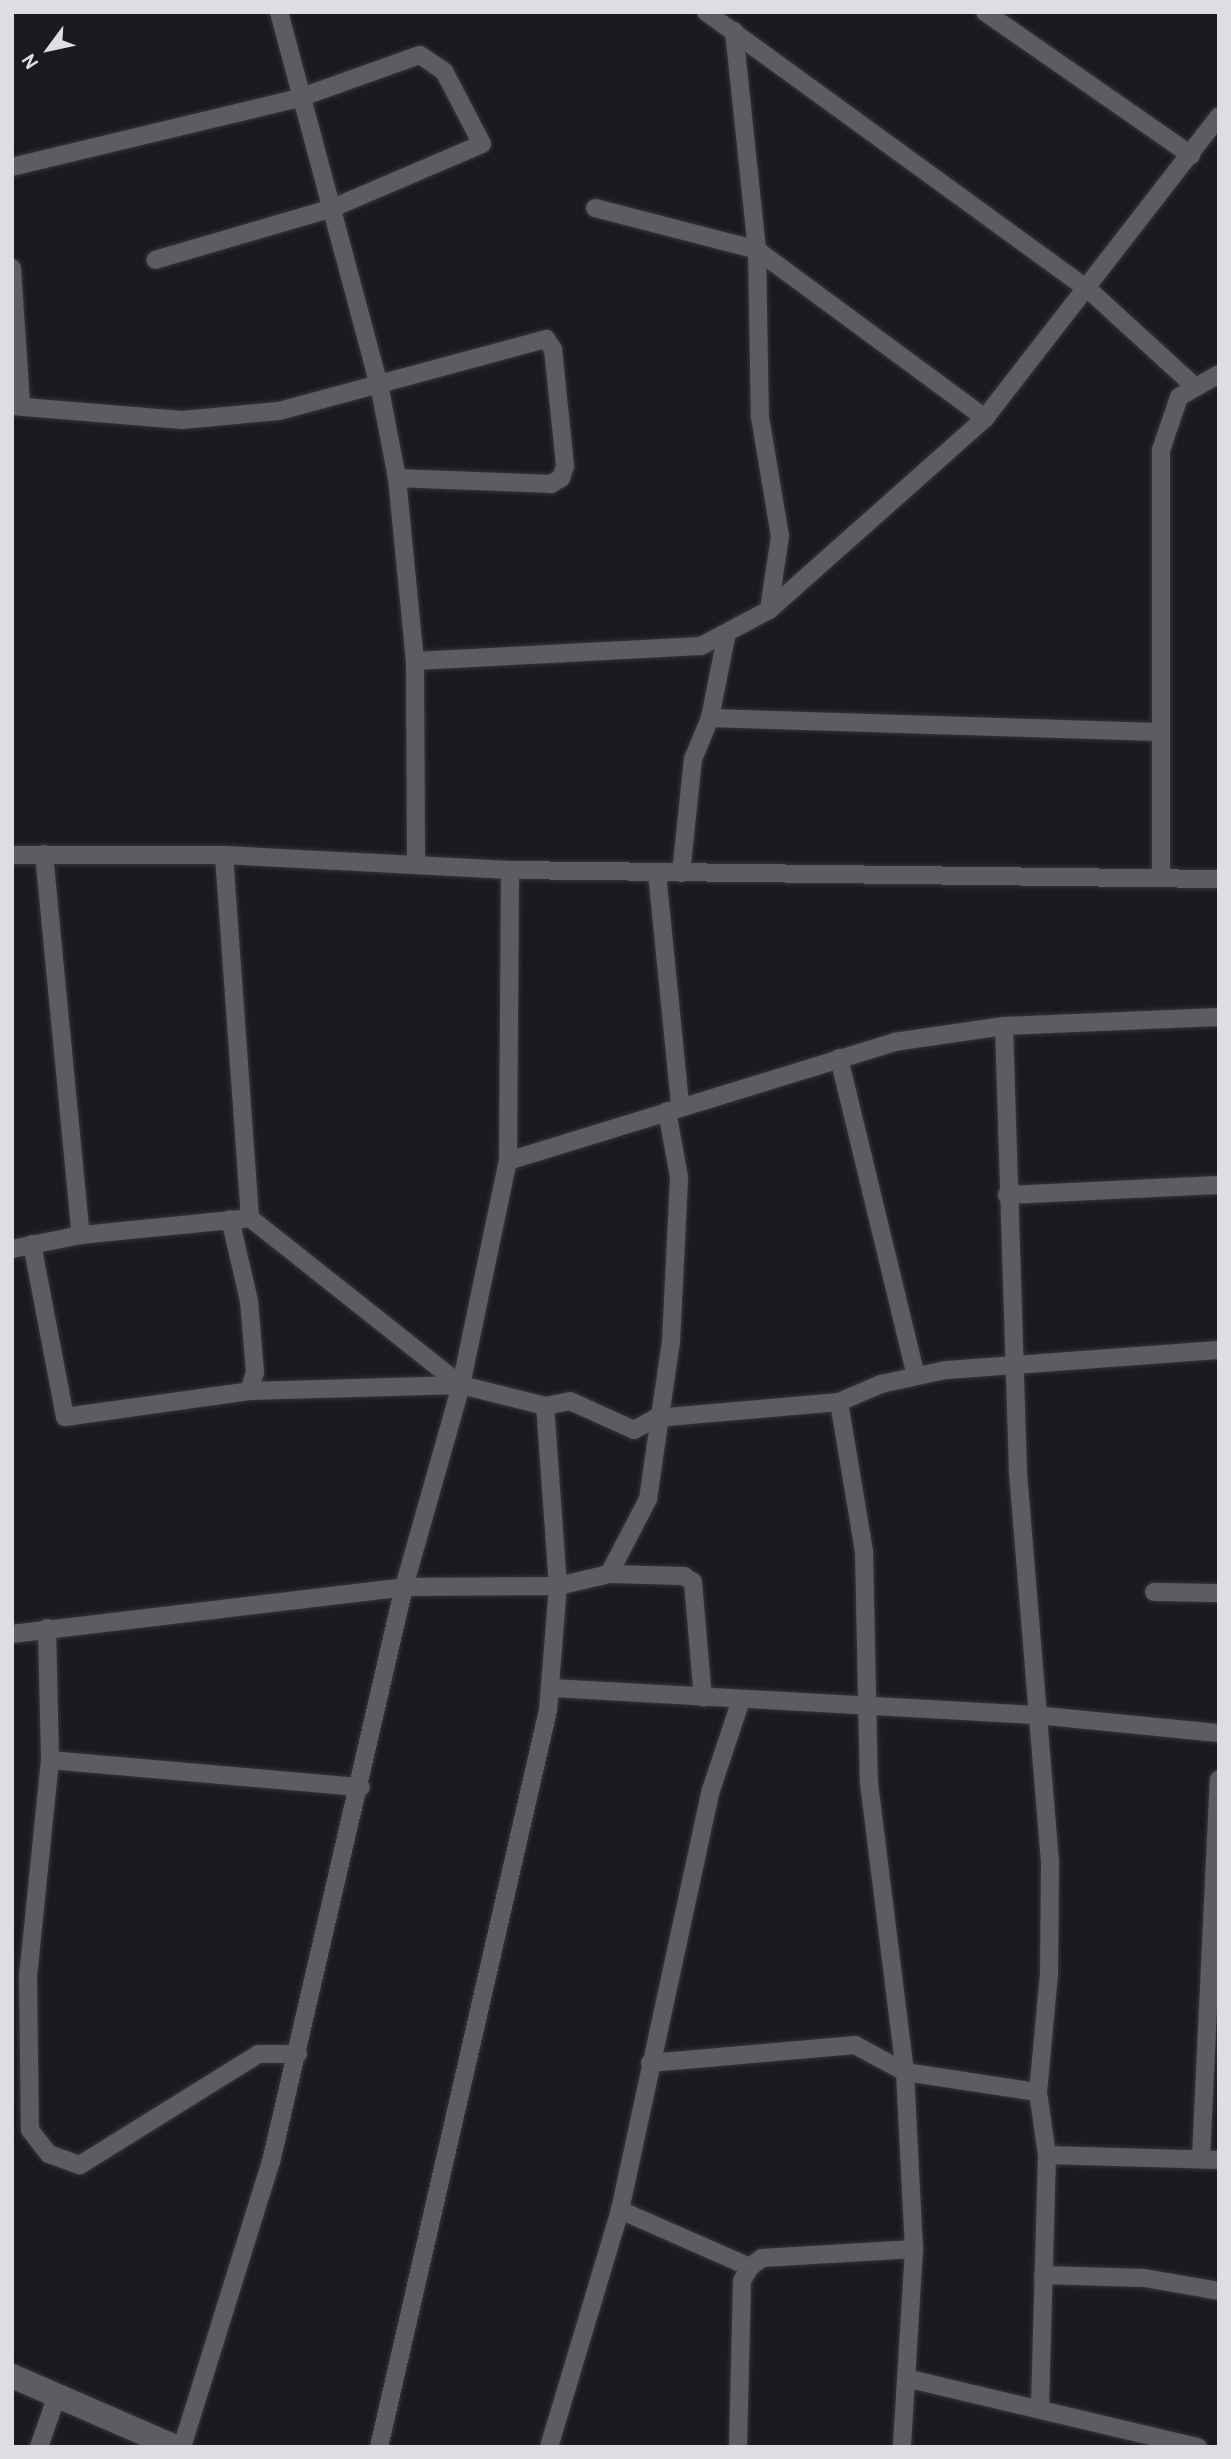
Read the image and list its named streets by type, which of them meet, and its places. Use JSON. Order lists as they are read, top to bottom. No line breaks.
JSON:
{"north":"bottom left"}
